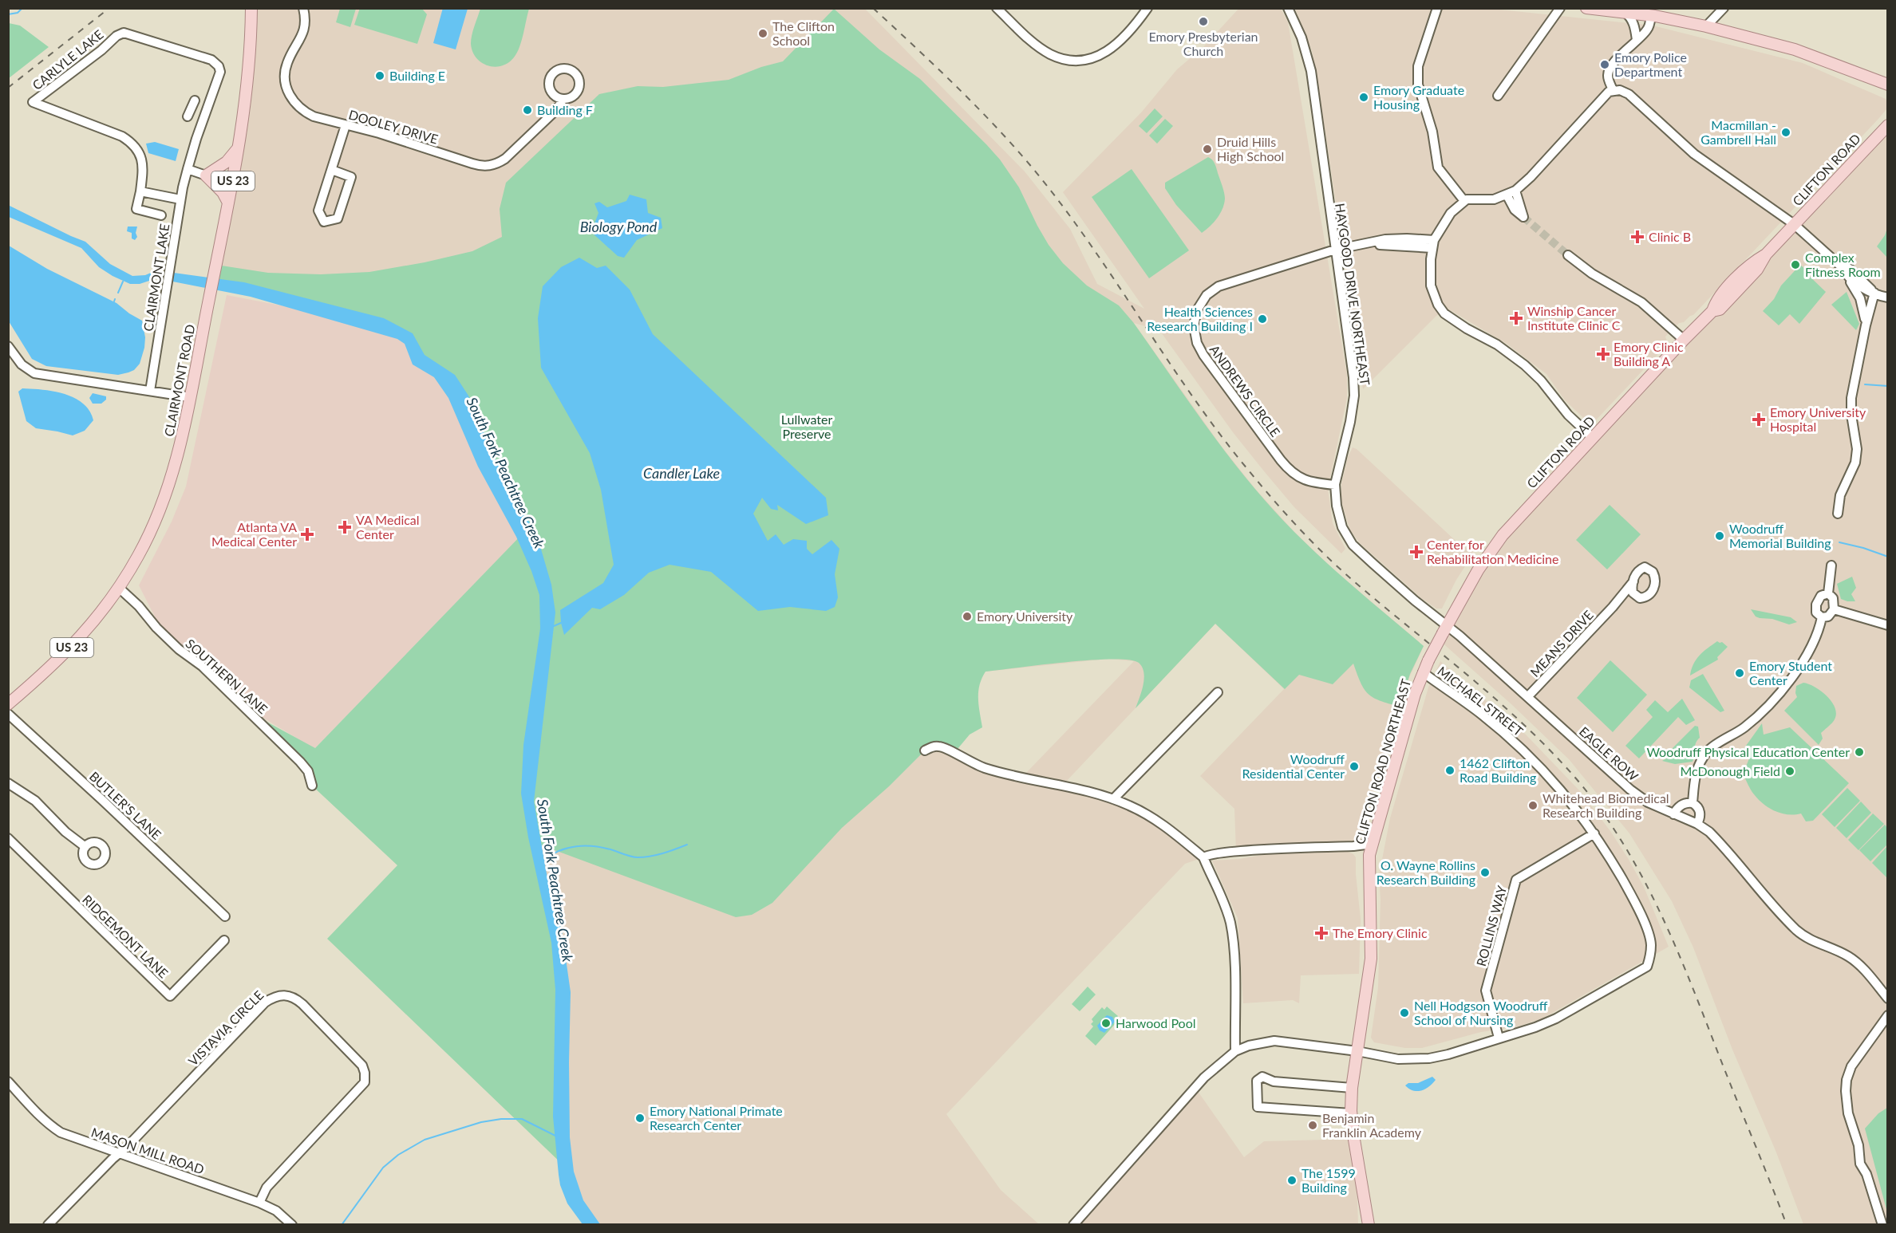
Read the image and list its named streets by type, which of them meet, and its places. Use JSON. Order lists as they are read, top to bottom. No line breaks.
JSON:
{"streets":{"main road":["CLIFTON ROAD","US 23","CLAIRMONT ROAD","CLIFTON ROAD NORTHEAST"],"street":["CARLYLE LAKE","DOOLEY DRIVE","CLAIRMONT LAKE","HAYGOOD DRIVE NORTHEAST","ANDREWS CIRCLE","MEANS DRIVE","SOUTHERN LANE","MICHAEL STREET","EAGLE ROW","BUTLER'S LANE","ROLLINS WAY","RIDGEMONT LANE","VISTAVIA CIRCLE","MASON MILL ROAD"]},"crossings":[["CARLYLE LAKE","CLAIRMONT LAKE"],["CLIFTON ROAD","HAYGOOD DRIVE NORTHEAST"],["CLIFTON ROAD","EAGLE ROW"],["CLIFTON ROAD","CLIFTON ROAD NORTHEAST"],["HAYGOOD DRIVE NORTHEAST","ANDREWS CIRCLE"],["HAYGOOD DRIVE NORTHEAST","EAGLE ROW"],["HAYGOOD DRIVE NORTHEAST","CLIFTON ROAD NORTHEAST"],["CLAIRMONT ROAD","SOUTHERN LANE"],["MEANS DRIVE","EAGLE ROW"],["MICHAEL STREET","CLIFTON ROAD NORTHEAST"],["MICHAEL STREET","ROLLINS WAY"],["EAGLE ROW","CLIFTON ROAD NORTHEAST"],["VISTAVIA CIRCLE","MASON MILL ROAD"]],"water":["Biology Pond","South Fork Peachtree Creek","Candler Lake"],"parks":["Lullwater Preserve"],"places":{"other":["Emory Presbyterian Church","The Clifton School","Emory Police Department","Building E","Emory Graduate Housing","Building F","Macmillan - Gambrell Hall","Druid Hills High School","Complex Fitness Room","Health Sciences Research Building I","Woodruff Memorial Building","Emory University","Emory Student Center","Woodruff Physical Education Center","Woodruff Residential Center","1462 Clifton Road Building","McDonough Field","Whitehead Biomedical Research Building","O. Wayne Rollins Research Building","Nell Hodgson Woodruff School of Nursing","Harwood Pool","Emory National Primate Research Center","Benjamin Franklin Academy","The 1599 Building"],"health":["Clinic B","Winship Cancer Institute Clinic C","Emory Clinic Building A","Emory University Hospital","VA Medical Center","Atlanta VA Medical Center","Center for Rehabilitation Medicine","The Emory Clinic"]}}
